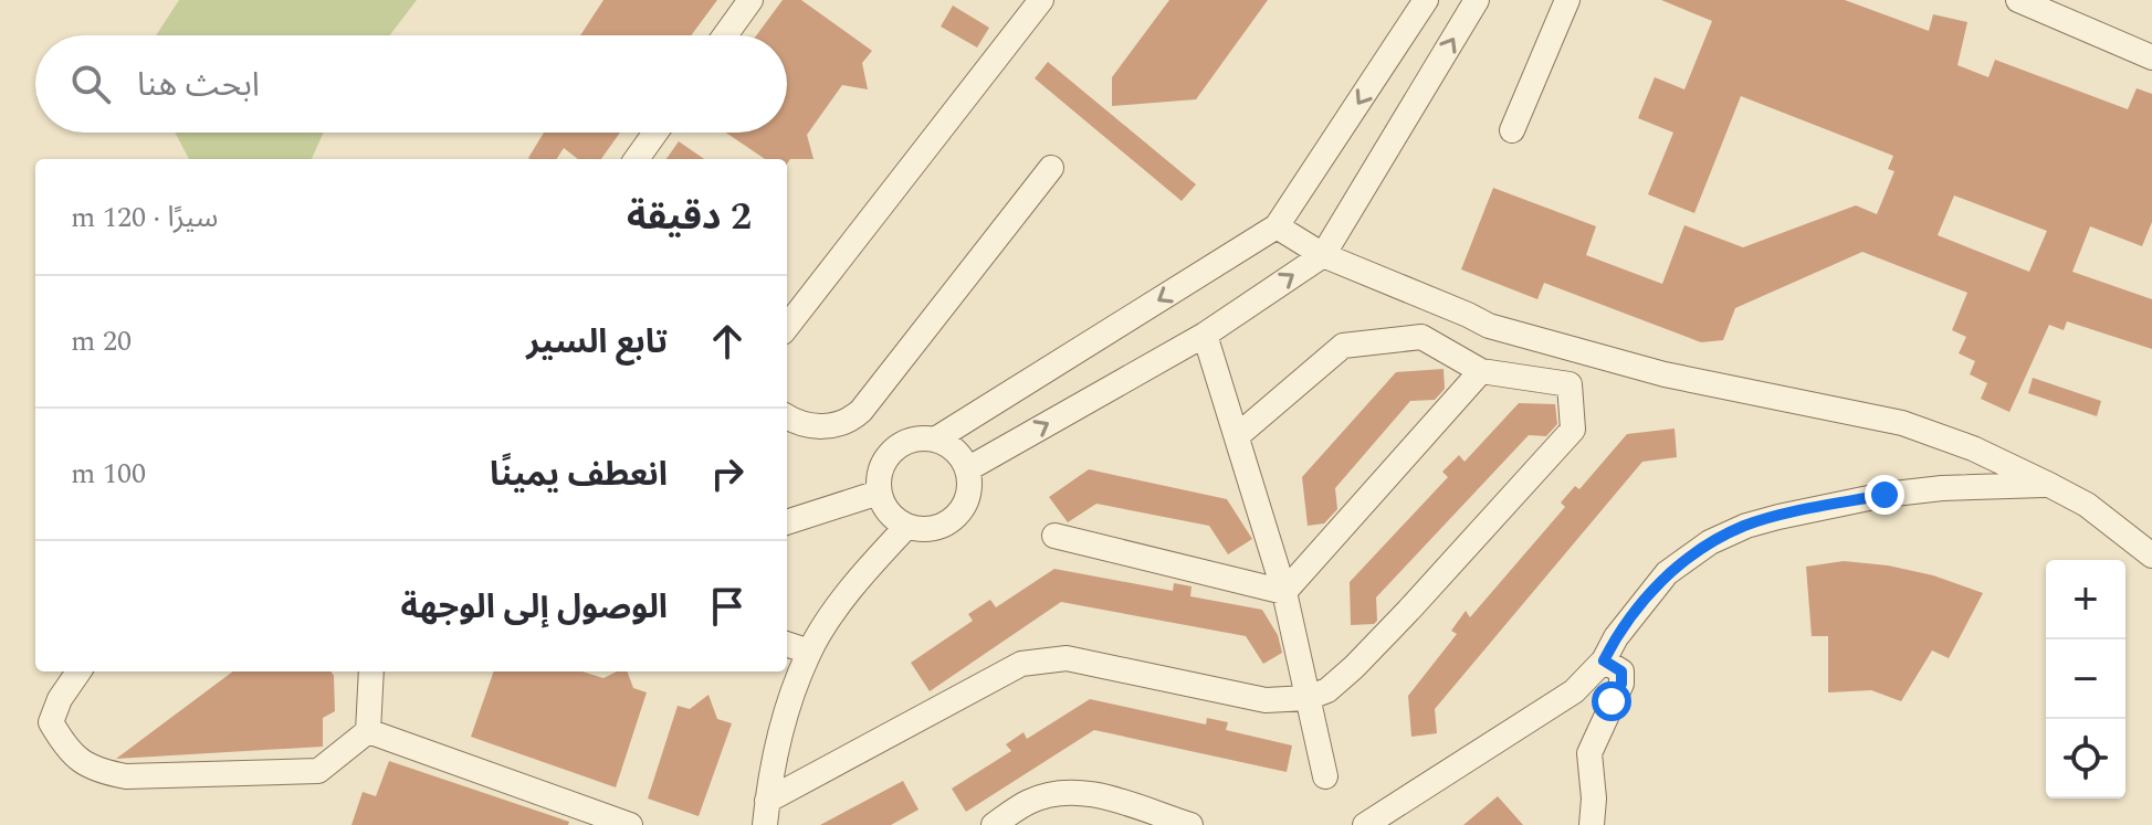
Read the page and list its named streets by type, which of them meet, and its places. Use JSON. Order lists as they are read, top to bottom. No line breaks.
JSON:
{"page":{"search":"ابحث هنا","heading":["2 دقيقة","سيرًا · 120 m"],"list":[["تابع السير","20 m"],["انعطف يمينًا","100 m"],"الوصول إلى الوجهة"],"map_buttons":["+","−"]}}
